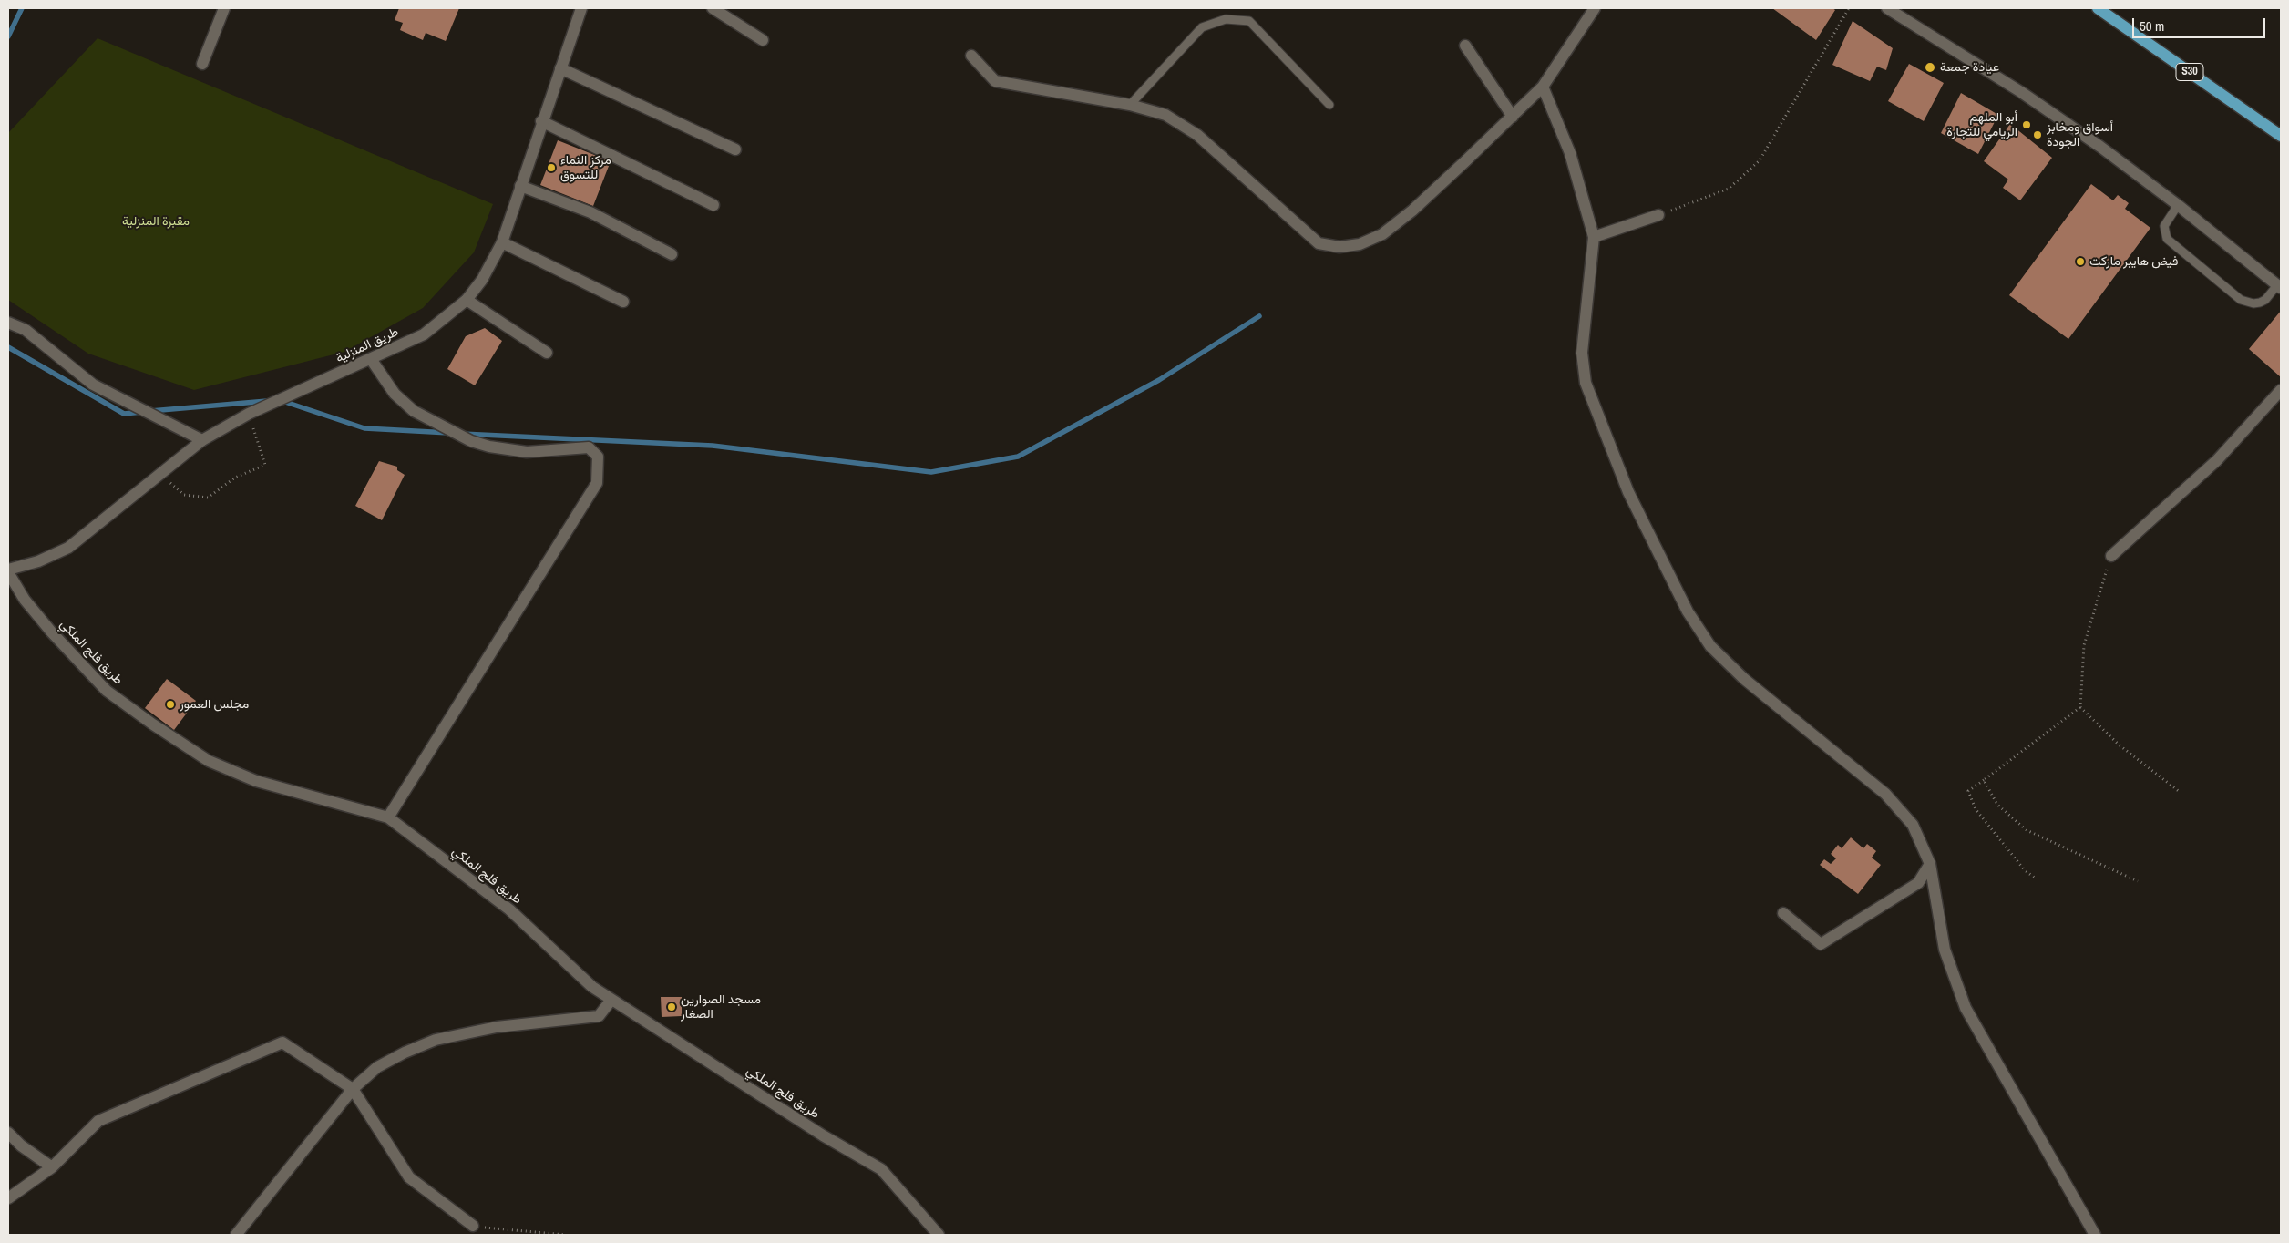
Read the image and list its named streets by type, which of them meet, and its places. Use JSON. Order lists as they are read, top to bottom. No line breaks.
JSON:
{"streets":{"main road":["S30"],"street":["طريق المنزلية","طريق فلج الملكي"]},"crossings":[["طريق المنزلية","طريق فلج الملكي"]],"parks":["مقبرة المنزلية"],"places":["عيادة جمعة","أبو الملهم الريامي للتجارة","أسواق ومخابز الجودة","مركز النماء للتسوق","فيض هايبر ماركت","مجلس العمور","مسجد الصوارين الصغار"],"scale_bar":"50 m"}
